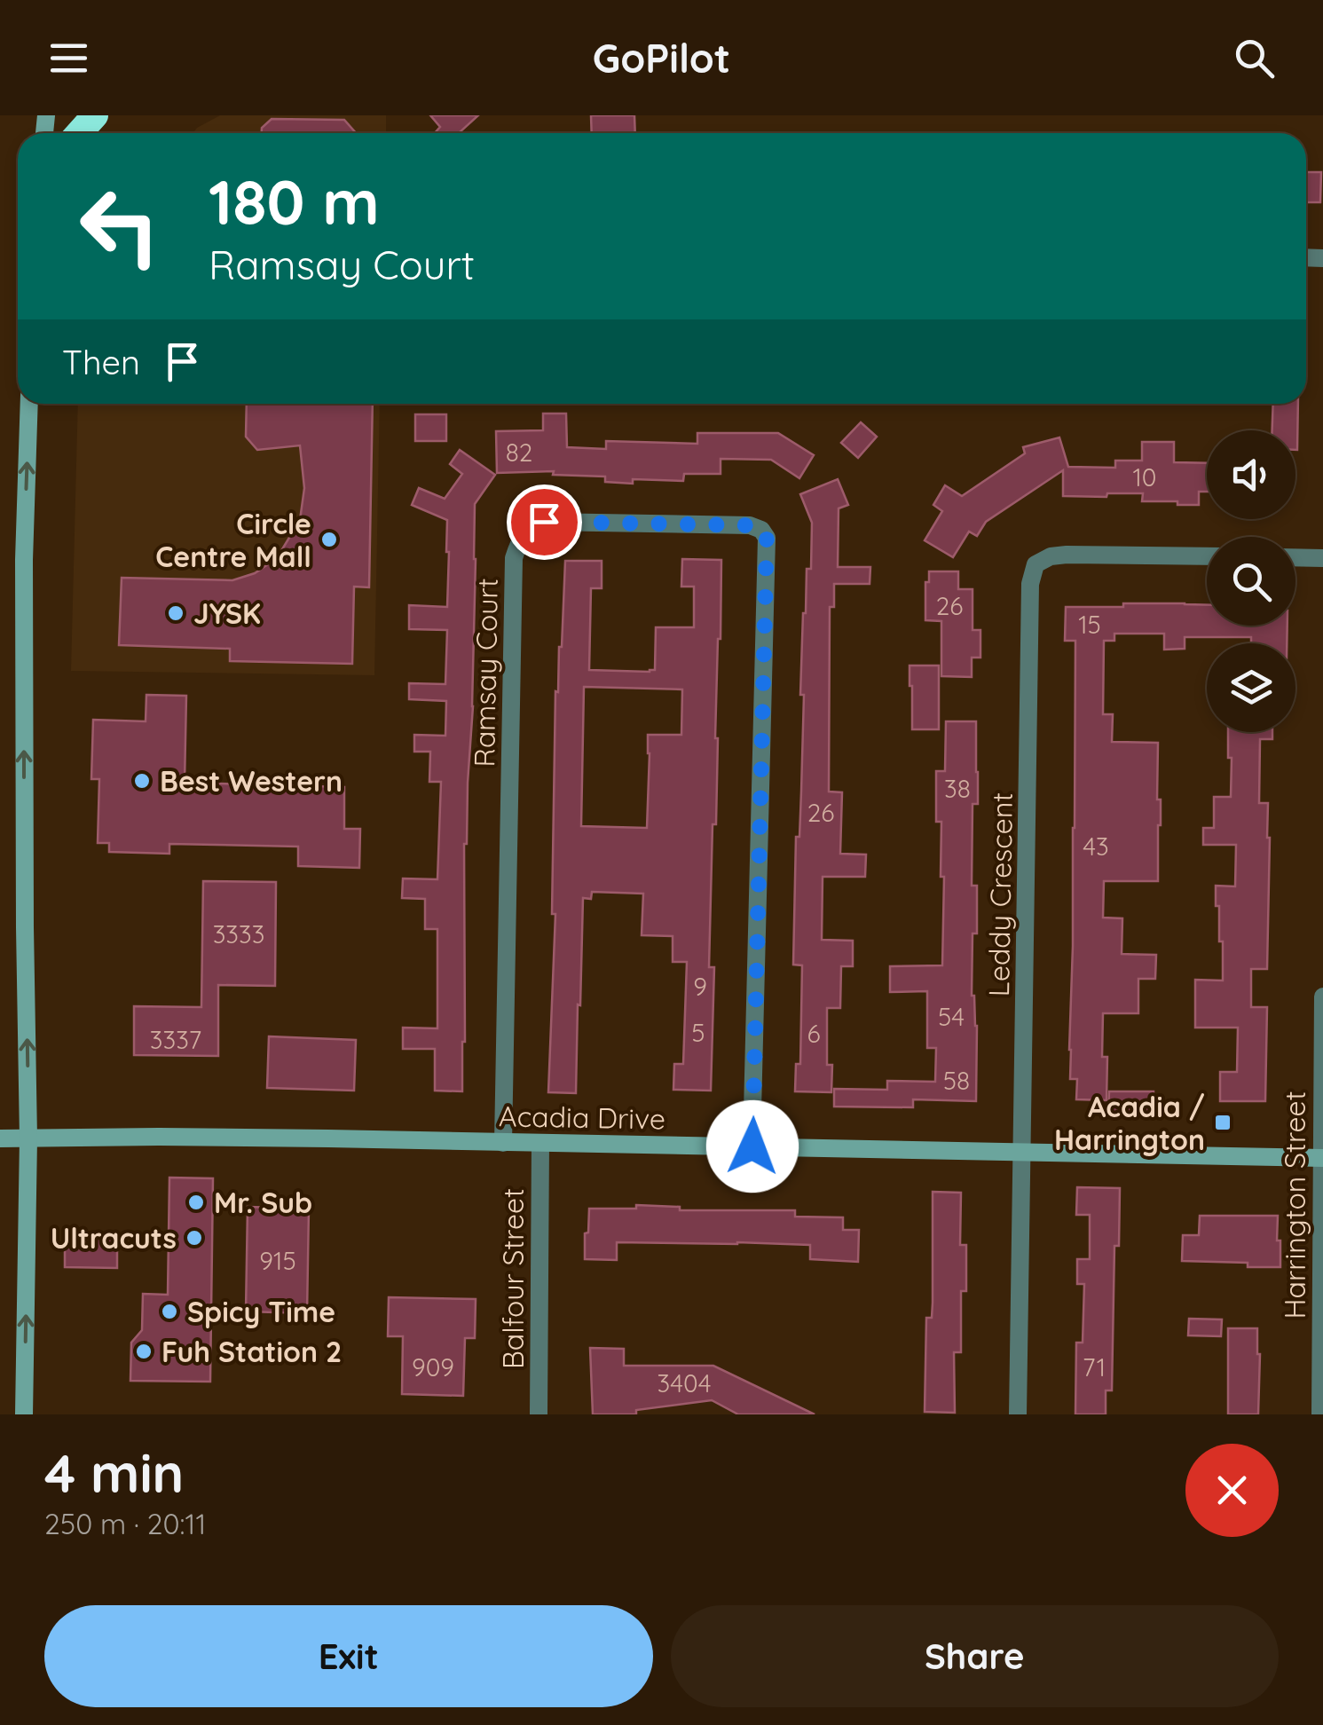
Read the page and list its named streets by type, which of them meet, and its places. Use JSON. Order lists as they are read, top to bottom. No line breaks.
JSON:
{"streets":{"street":["Ramsay Court","Leddy Crescent","Acadia Drive","Harrington Street","Balfour Street"]},"crossings":[["Ramsay Court","Acadia Drive"],["Leddy Crescent","Acadia Drive"],["Acadia Drive","Harrington Street"],["Acadia Drive","Balfour Street"]],"places":{"other":["Circle Centre Mall","JYSK","Best Western","Mr. Sub","Ultracuts","Spicy Time","Fuh Station 2"],"transit":["Acadia / Harrington"]},"house_numbers":["82","10","26","15","38","26","43","3333","9","54","5","6","3337","58","915","909","71","3404"],"page":{"header":"GoPilot","turn":["180 m","Ramsay Court"],"then":"Then","heading":["4 min","250 m · 20:11"],"buttons":["Exit","Share"]}}
